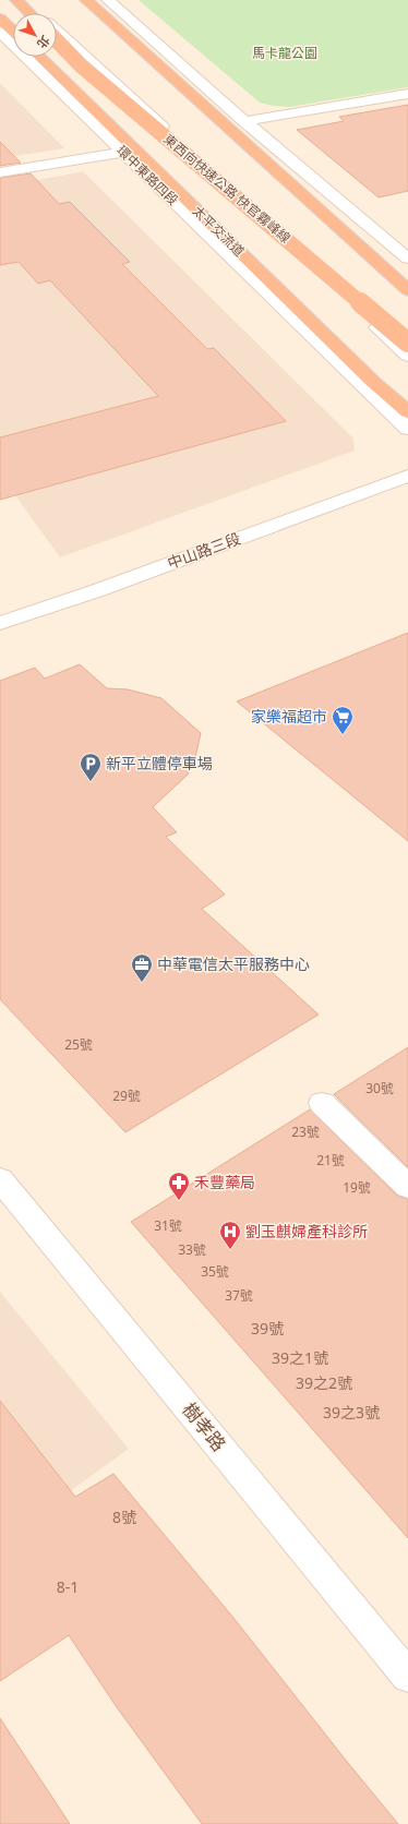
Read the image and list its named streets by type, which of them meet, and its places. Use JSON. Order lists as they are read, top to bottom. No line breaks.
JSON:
{"streets":{"highway":["東西向快速公路 快官霧峰線","太平交流道"],"street":["環中東路四段","中山路三段","樹孝路"]},"parks":["馬卡龍公園"],"places":{"supermarket":["家樂福超市"],"parking":["新平立體停車場"],"office":["中華電信太平服務中心"],"pharmacy":["禾豐藥局"],"hospital":["劉玉麒婦產科診所"]},"house_numbers":["25號","30號","29號","23號","21號","19號","31號","33號","35號","37號","39號","39之1號","39之2號","39之3號","8號","8-1"],"north":"bottom right"}
